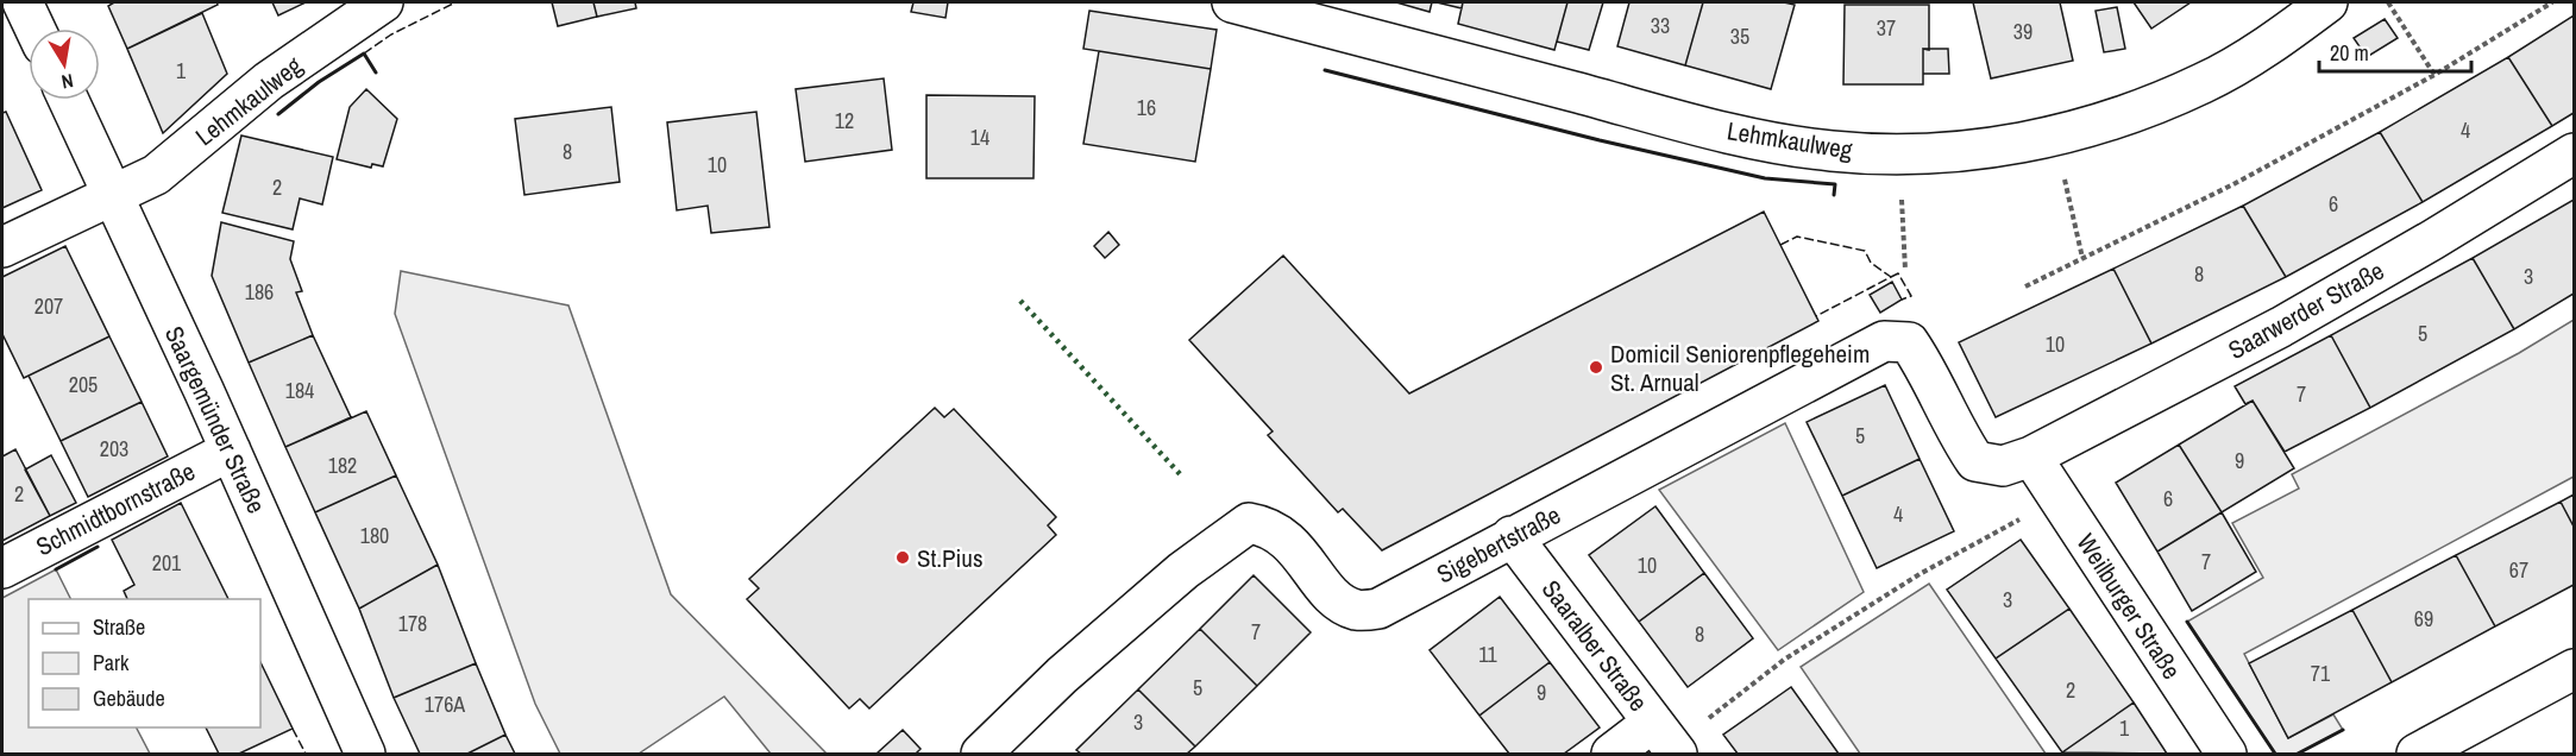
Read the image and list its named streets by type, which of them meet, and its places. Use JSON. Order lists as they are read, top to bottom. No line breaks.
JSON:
{"streets":{"street":["Lehmkaulweg","Saarwerder Straße","Saargemünder Straße","Schmidtbornstraße","Sigebertstraße","Weilburger Straße","Saaralber Straße"]},"crossings":[["Lehmkaulweg","Saargemünder Straße"],["Saarwerder Straße","Sigebertstraße"],["Saarwerder Straße","Weilburger Straße"],["Saargemünder Straße","Schmidtbornstraße"],["Sigebertstraße","Weilburger Straße"],["Sigebertstraße","Saaralber Straße"]],"places":["Domicil Seniorenpflegeheim St. Arnual","St.Pius"],"house_numbers":["33","37","39","35","1","16","12","4","14","8","10","2","6","8","3","186","207","5","10","205","184","7","5","203","9","182","2","6","4","180","7","201","10","67","3","69","178","7","8","11","71","5","2","9","176A","3","1"],"legend":["Straße","Park","Gebäude"],"scale_bar":"20 m","north":"bottom"}
